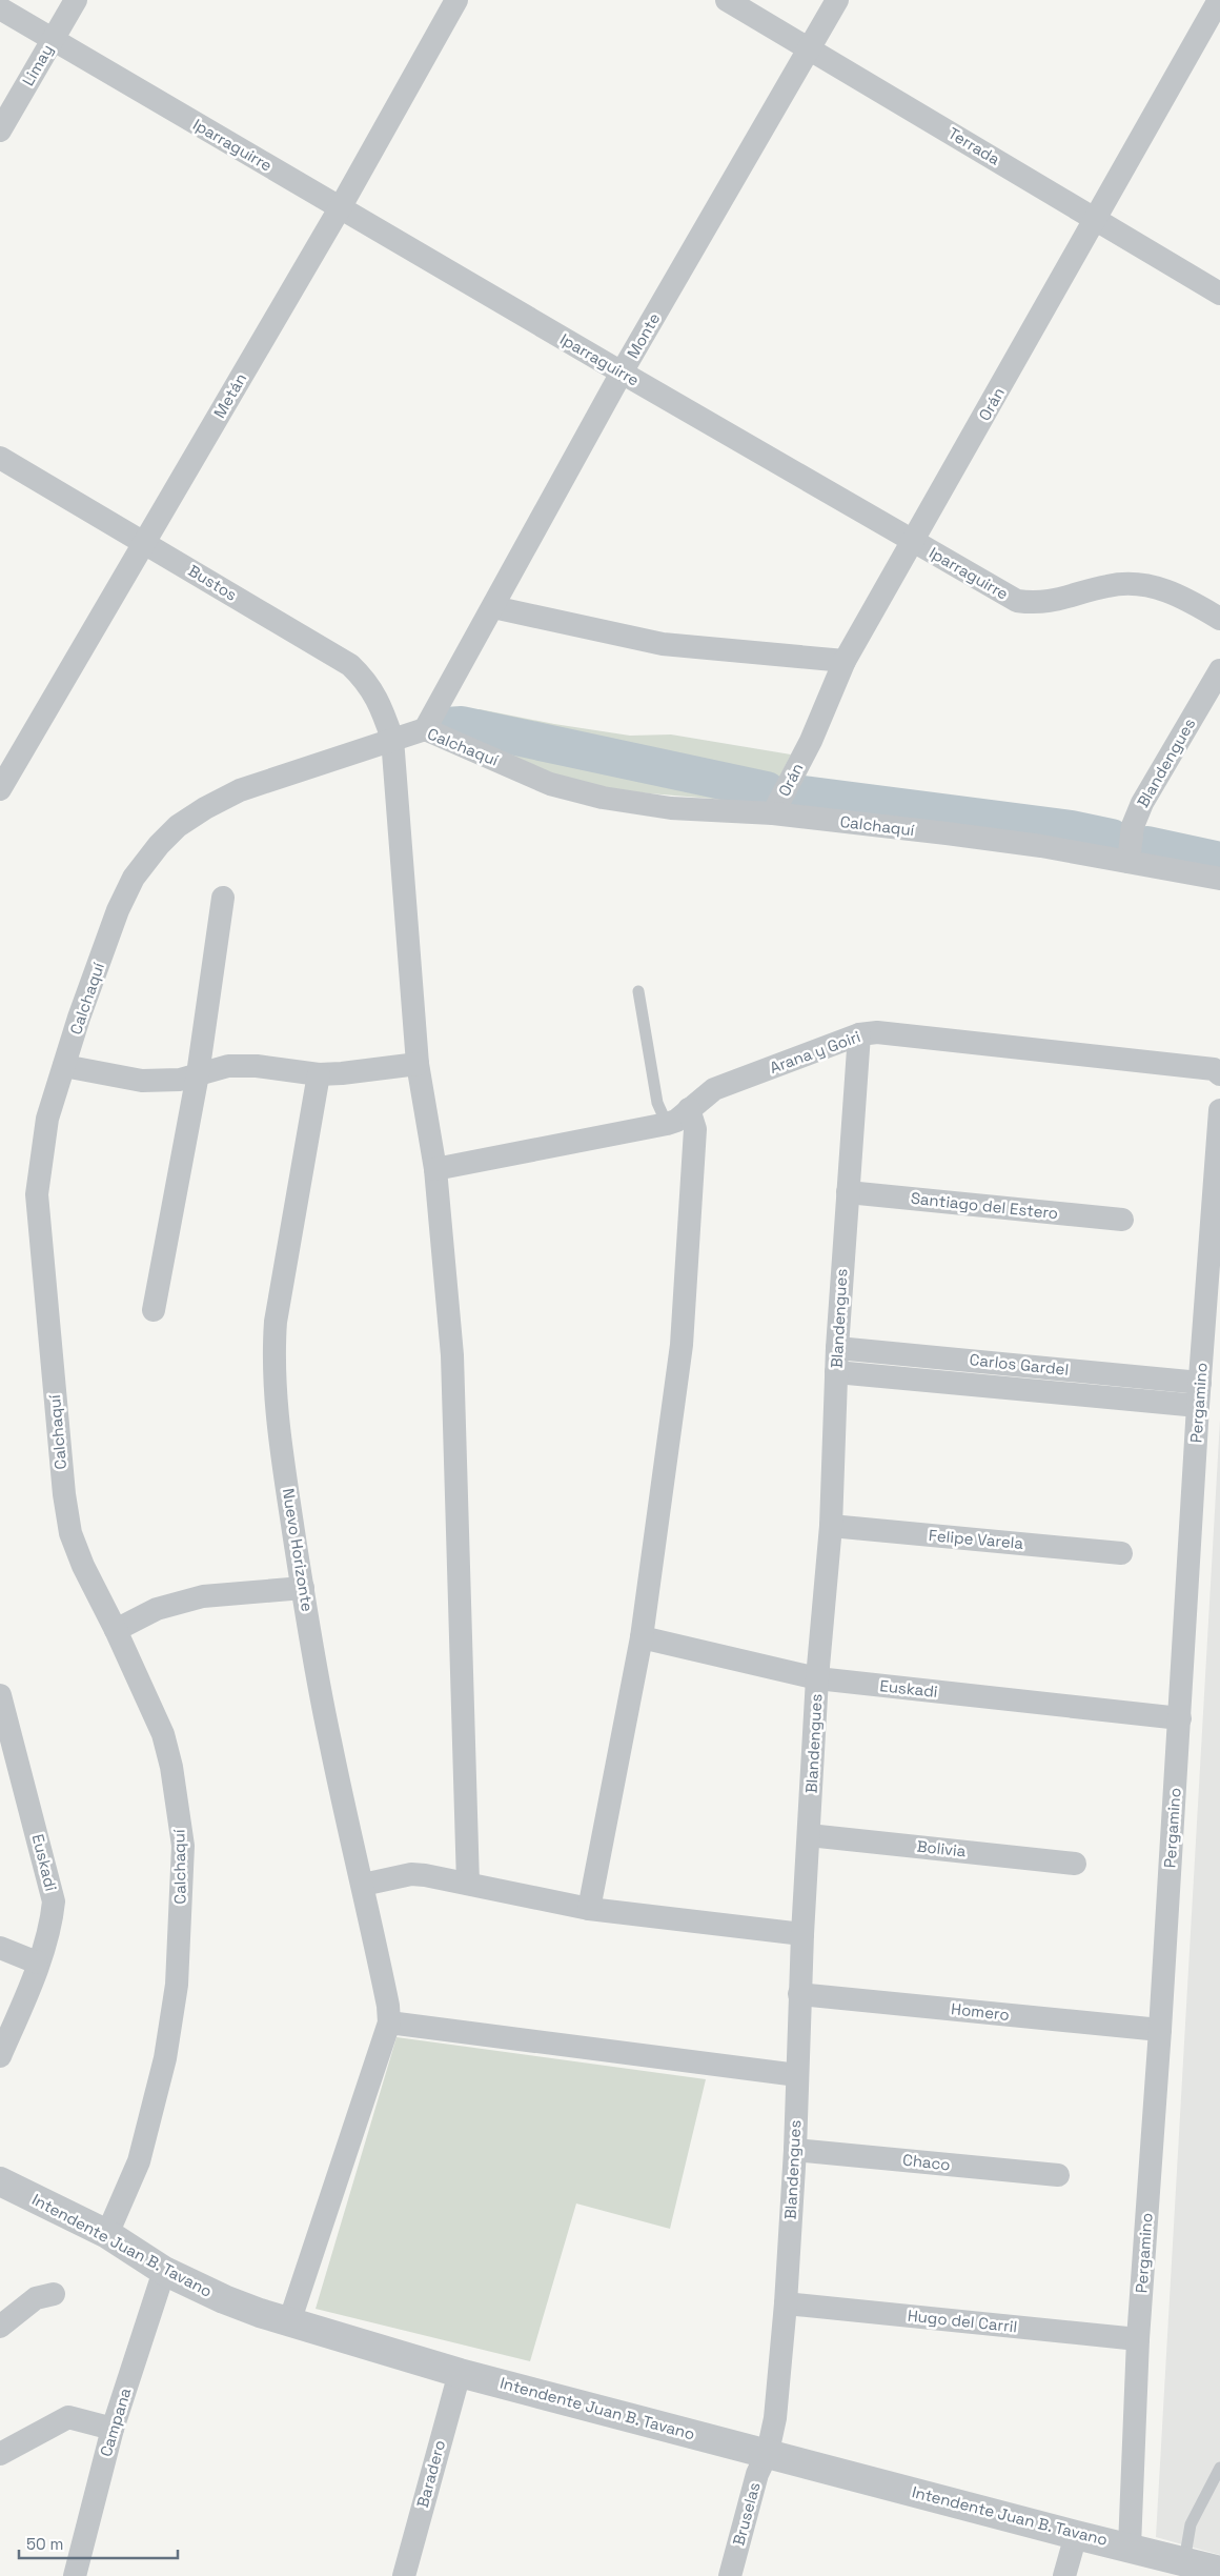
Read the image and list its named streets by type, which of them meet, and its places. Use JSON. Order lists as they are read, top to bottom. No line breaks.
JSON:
{"streets":{"street":["Limay","Iparraguirre","Terrada","Monte","Metán","Orán","Bustos","Calchaquí","Blandengues","Arana y Goiri","Santiago del Estero","Carlos Gardel","Pergamino","Felipe Varela","Nuevo Horizonte","Euskadi","Bolivia","Homero","Chaco","Intendente Juan B. Tavano","Hugo del Carril","Campana","Baradero","Bruselas"]},"crossings":[["Limay","Iparraguirre"],["Iparraguirre","Monte"],["Iparraguirre","Metán"],["Iparraguirre","Orán"],["Terrada","Monte"],["Terrada","Orán"],["Monte","Calchaquí"],["Metán","Bustos"],["Orán","Calchaquí"],["Bustos","Calchaquí"],["Bustos","Arana y Goiri"],["Calchaquí","Blandengues"],["Calchaquí","Intendente Juan B. Tavano"],["Blandengues","Arana y Goiri"],["Blandengues","Santiago del Estero"],["Blandengues","Carlos Gardel"],["Blandengues","Felipe Varela"],["Blandengues","Euskadi"],["Blandengues","Bolivia"],["Blandengues","Homero"],["Blandengues","Chaco"],["Blandengues","Intendente Juan B. Tavano"],["Blandengues","Hugo del Carril"],["Blandengues","Bruselas"],["Carlos Gardel","Pergamino"],["Pergamino","Euskadi"],["Pergamino","Homero"],["Pergamino","Intendente Juan B. Tavano"],["Pergamino","Hugo del Carril"],["Intendente Juan B. Tavano","Campana"],["Intendente Juan B. Tavano","Baradero"],["Intendente Juan B. Tavano","Bruselas"]],"scale_bar":"50 m"}
